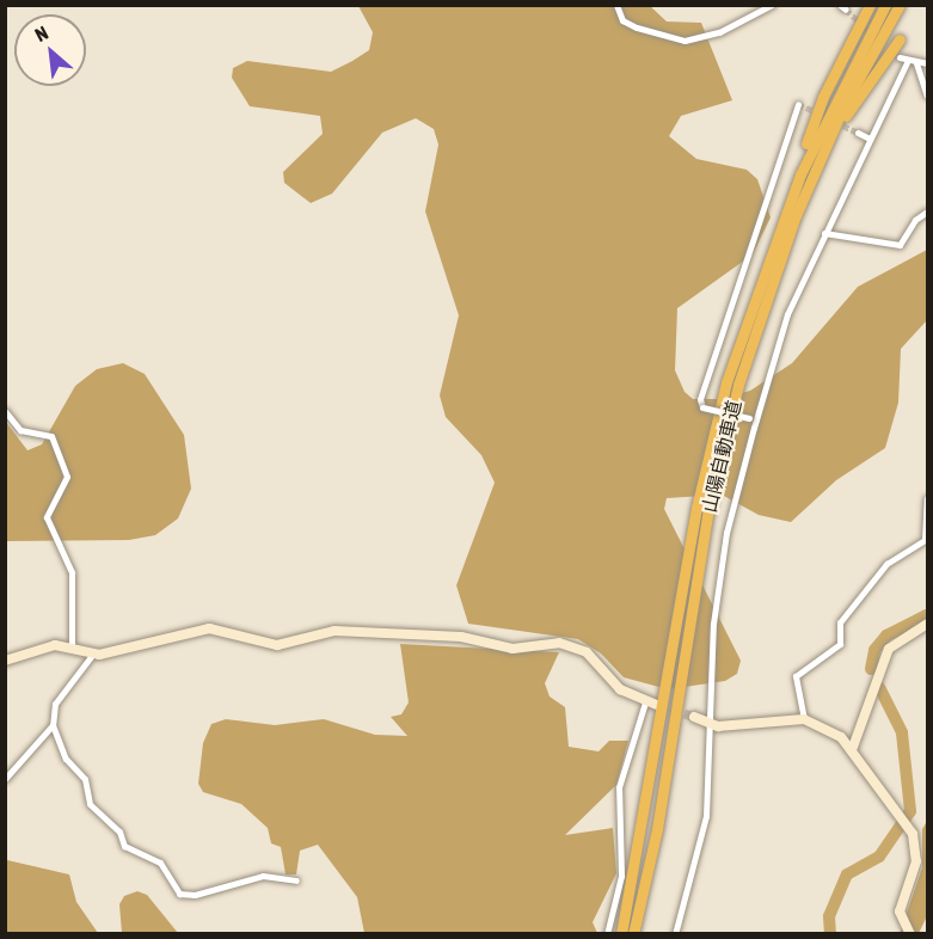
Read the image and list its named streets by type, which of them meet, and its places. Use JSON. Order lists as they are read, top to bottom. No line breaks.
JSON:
{"streets":{"highway":["山陽自動車道"]},"north":"top left"}
